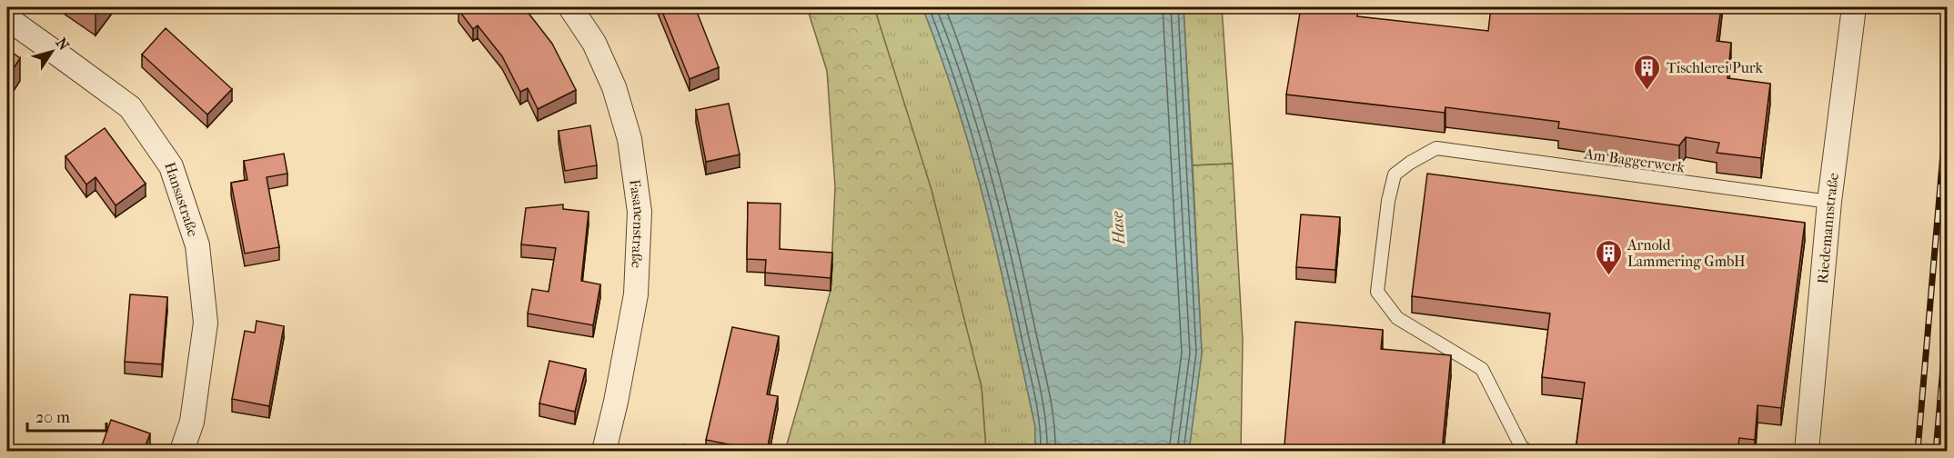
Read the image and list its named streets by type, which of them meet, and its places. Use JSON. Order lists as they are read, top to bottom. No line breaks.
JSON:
{"streets":{"street":["Hansastraße","Fasanenstraße","Riedemannstraße"],"lane":["Am Baggerwerk"]},"crossings":[["Am Baggerwerk","Riedemannstraße"]],"water":["Hase"],"places":{"building":["Tischlerei Purk","Arnold Lammering GmbH"]},"scale_bar":"20 m","north":"top right"}
